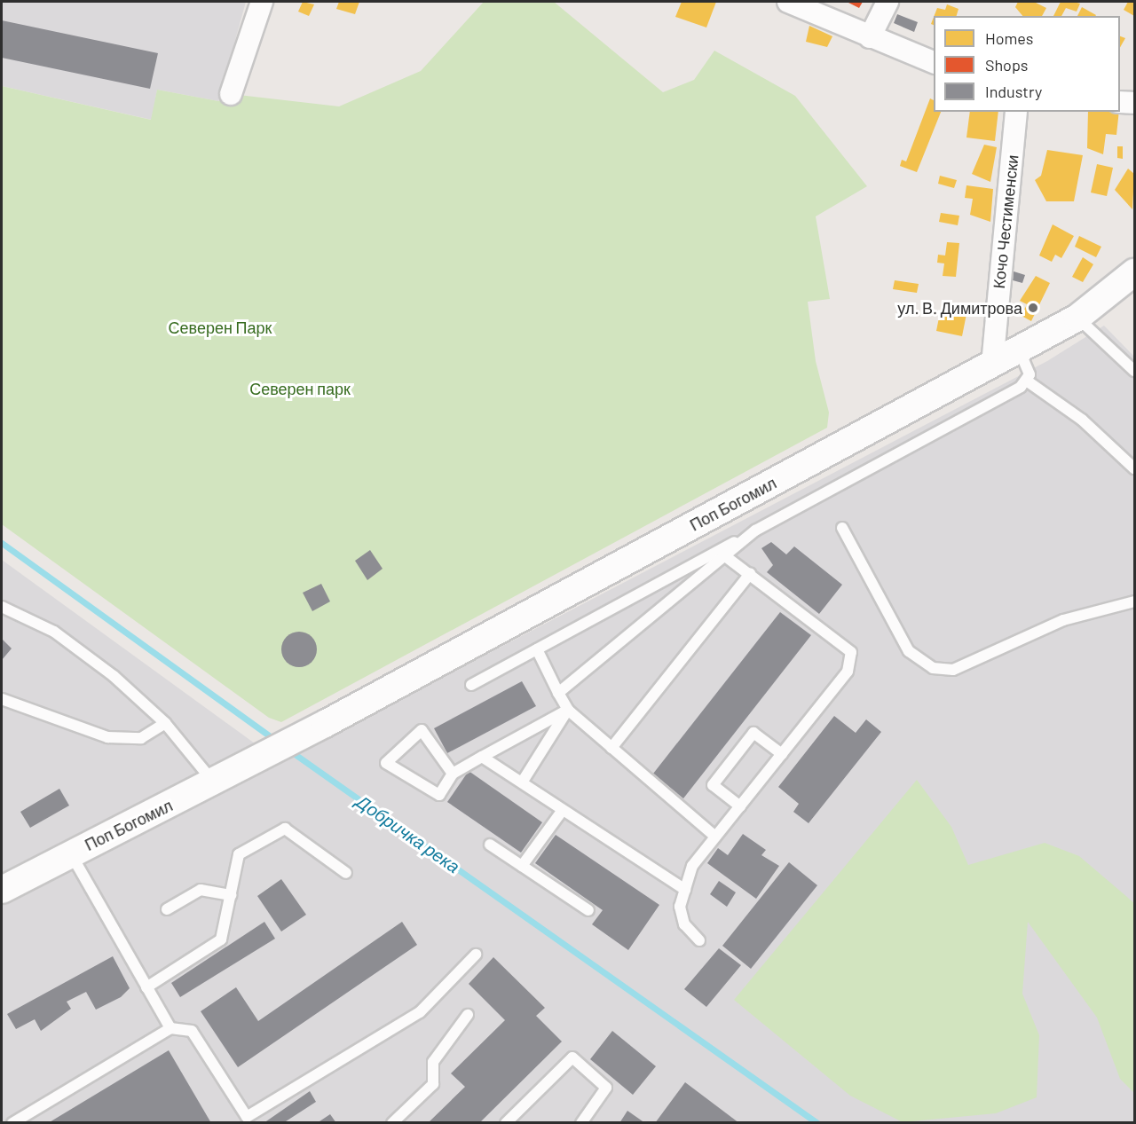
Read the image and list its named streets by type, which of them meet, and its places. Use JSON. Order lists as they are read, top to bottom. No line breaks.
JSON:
{"streets":{"street":["Кочо Честименски","Поп Богомил"]},"crossings":[["Кочо Честименски","Поп Богомил"]],"water":["Добричка река"],"parks":["Северен Парк","Северен парк"],"places":["ул. В. Димитрова"],"legend":["Homes","Shops","Industry"]}
